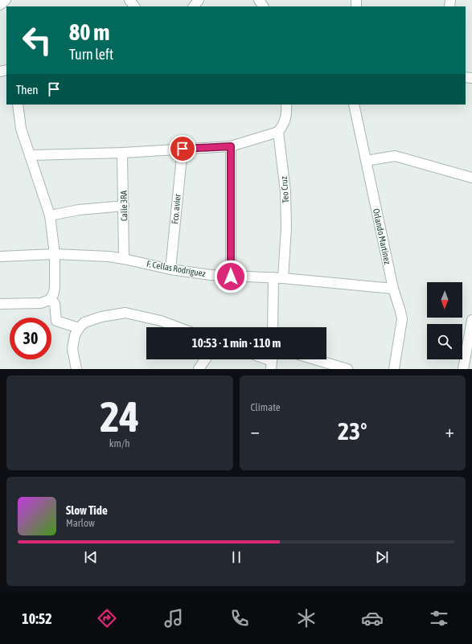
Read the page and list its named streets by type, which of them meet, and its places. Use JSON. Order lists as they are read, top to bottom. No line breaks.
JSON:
{"streets":{"street":["Teo Cruz","Calle 3RA","Fco. avier","Orlando Martinez","F. Cellas Rodriguez"]},"crossings":[["Teo Cruz","F. Cellas Rodriguez"],["Calle 3RA","F. Cellas Rodriguez"],["Fco. avier","F. Cellas Rodriguez"],["Orlando Martinez","F. Cellas Rodriguez"]],"north":"bottom","page":{"turn":["80 m","Turn left"],"then":"Then","limit":"30","trip":"10:53 · 1 min · 110 m","tile":[["24","km/h"],"Climate"],"heat":["−","23°","+"],"song":["Slow Tide","Marlow"],"tabs":"10:52"}}
